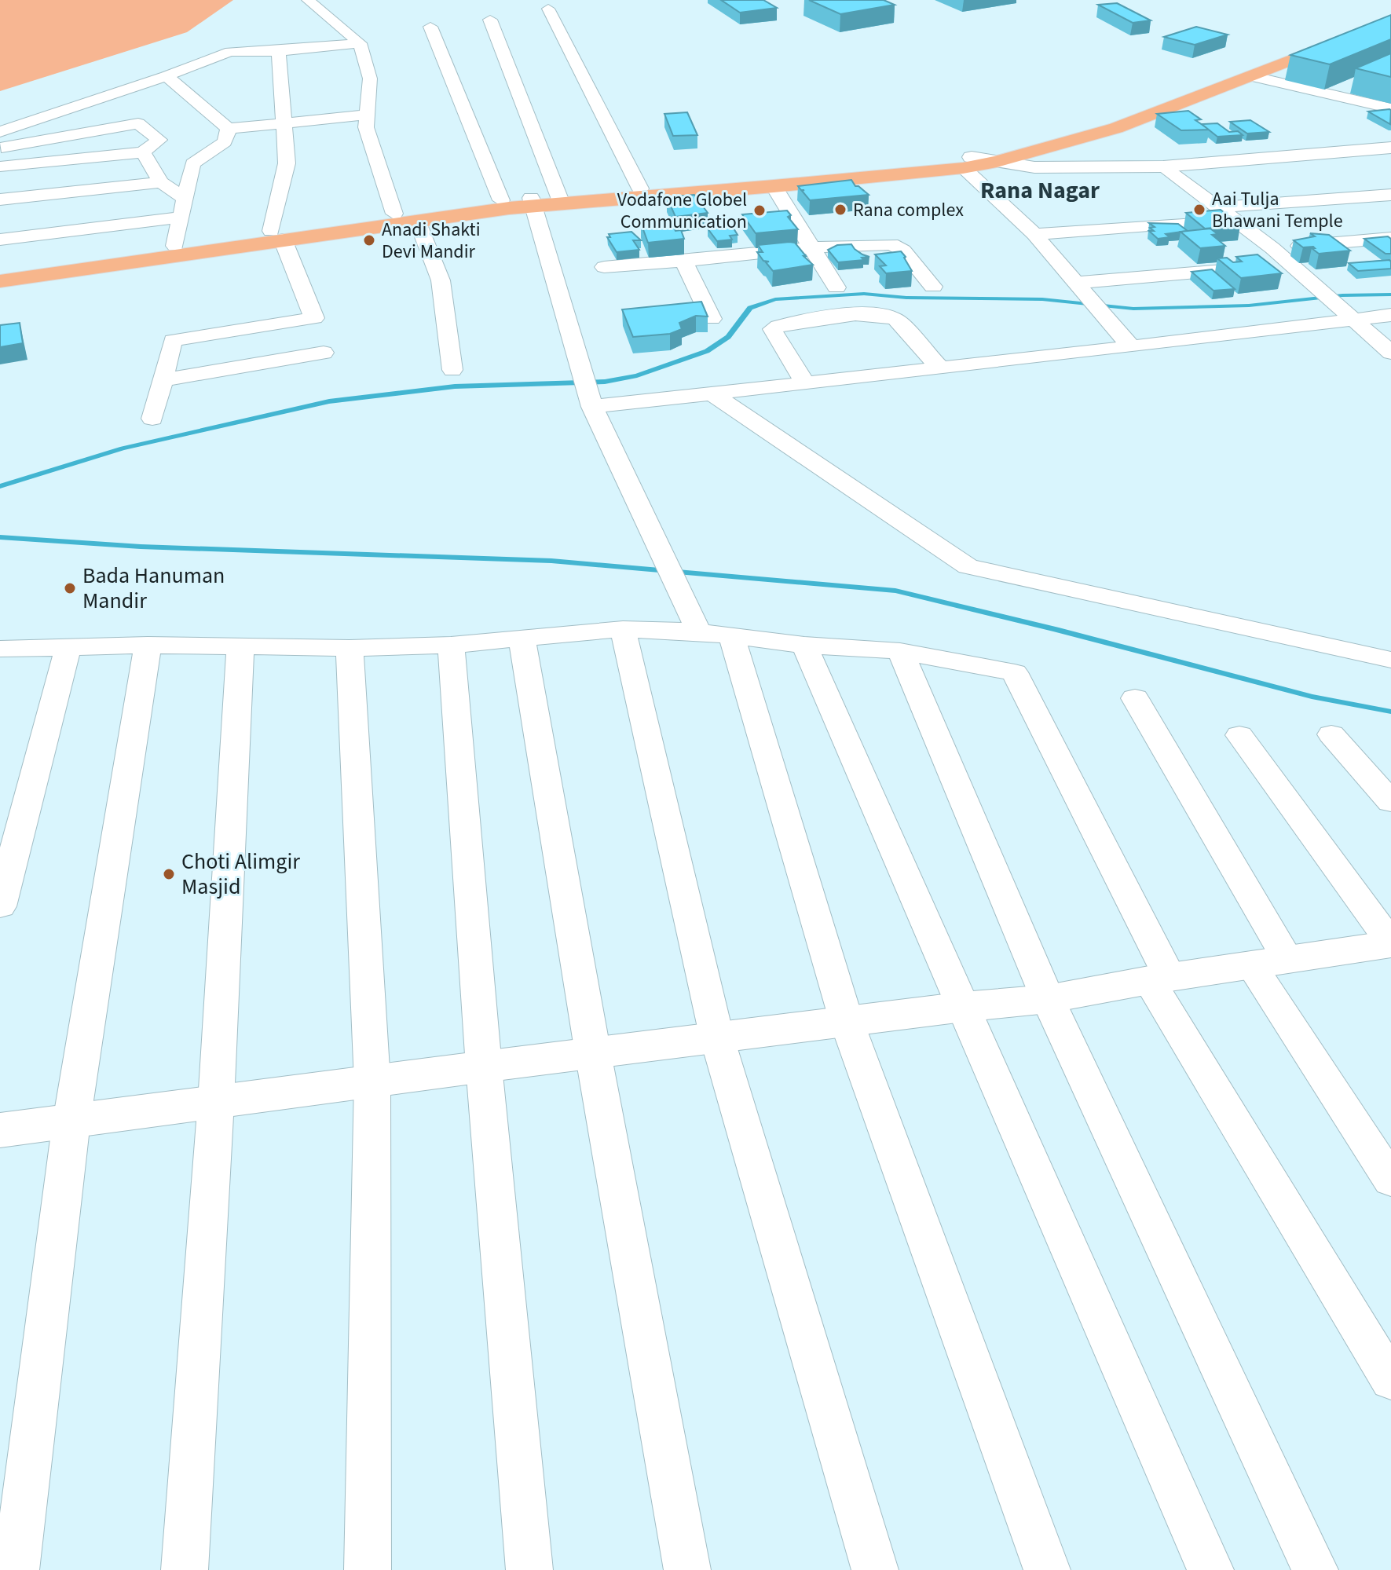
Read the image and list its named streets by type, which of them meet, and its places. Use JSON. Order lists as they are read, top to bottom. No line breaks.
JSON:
{"districts":["Rana Nagar"],"places":["Rana complex","Aai Tulja Bhawani Temple","Vodafone Globel Communication","Anadi Shakti Devi Mandir","Bada Hanuman Mandir","Choti Alimgir Masjid"]}
